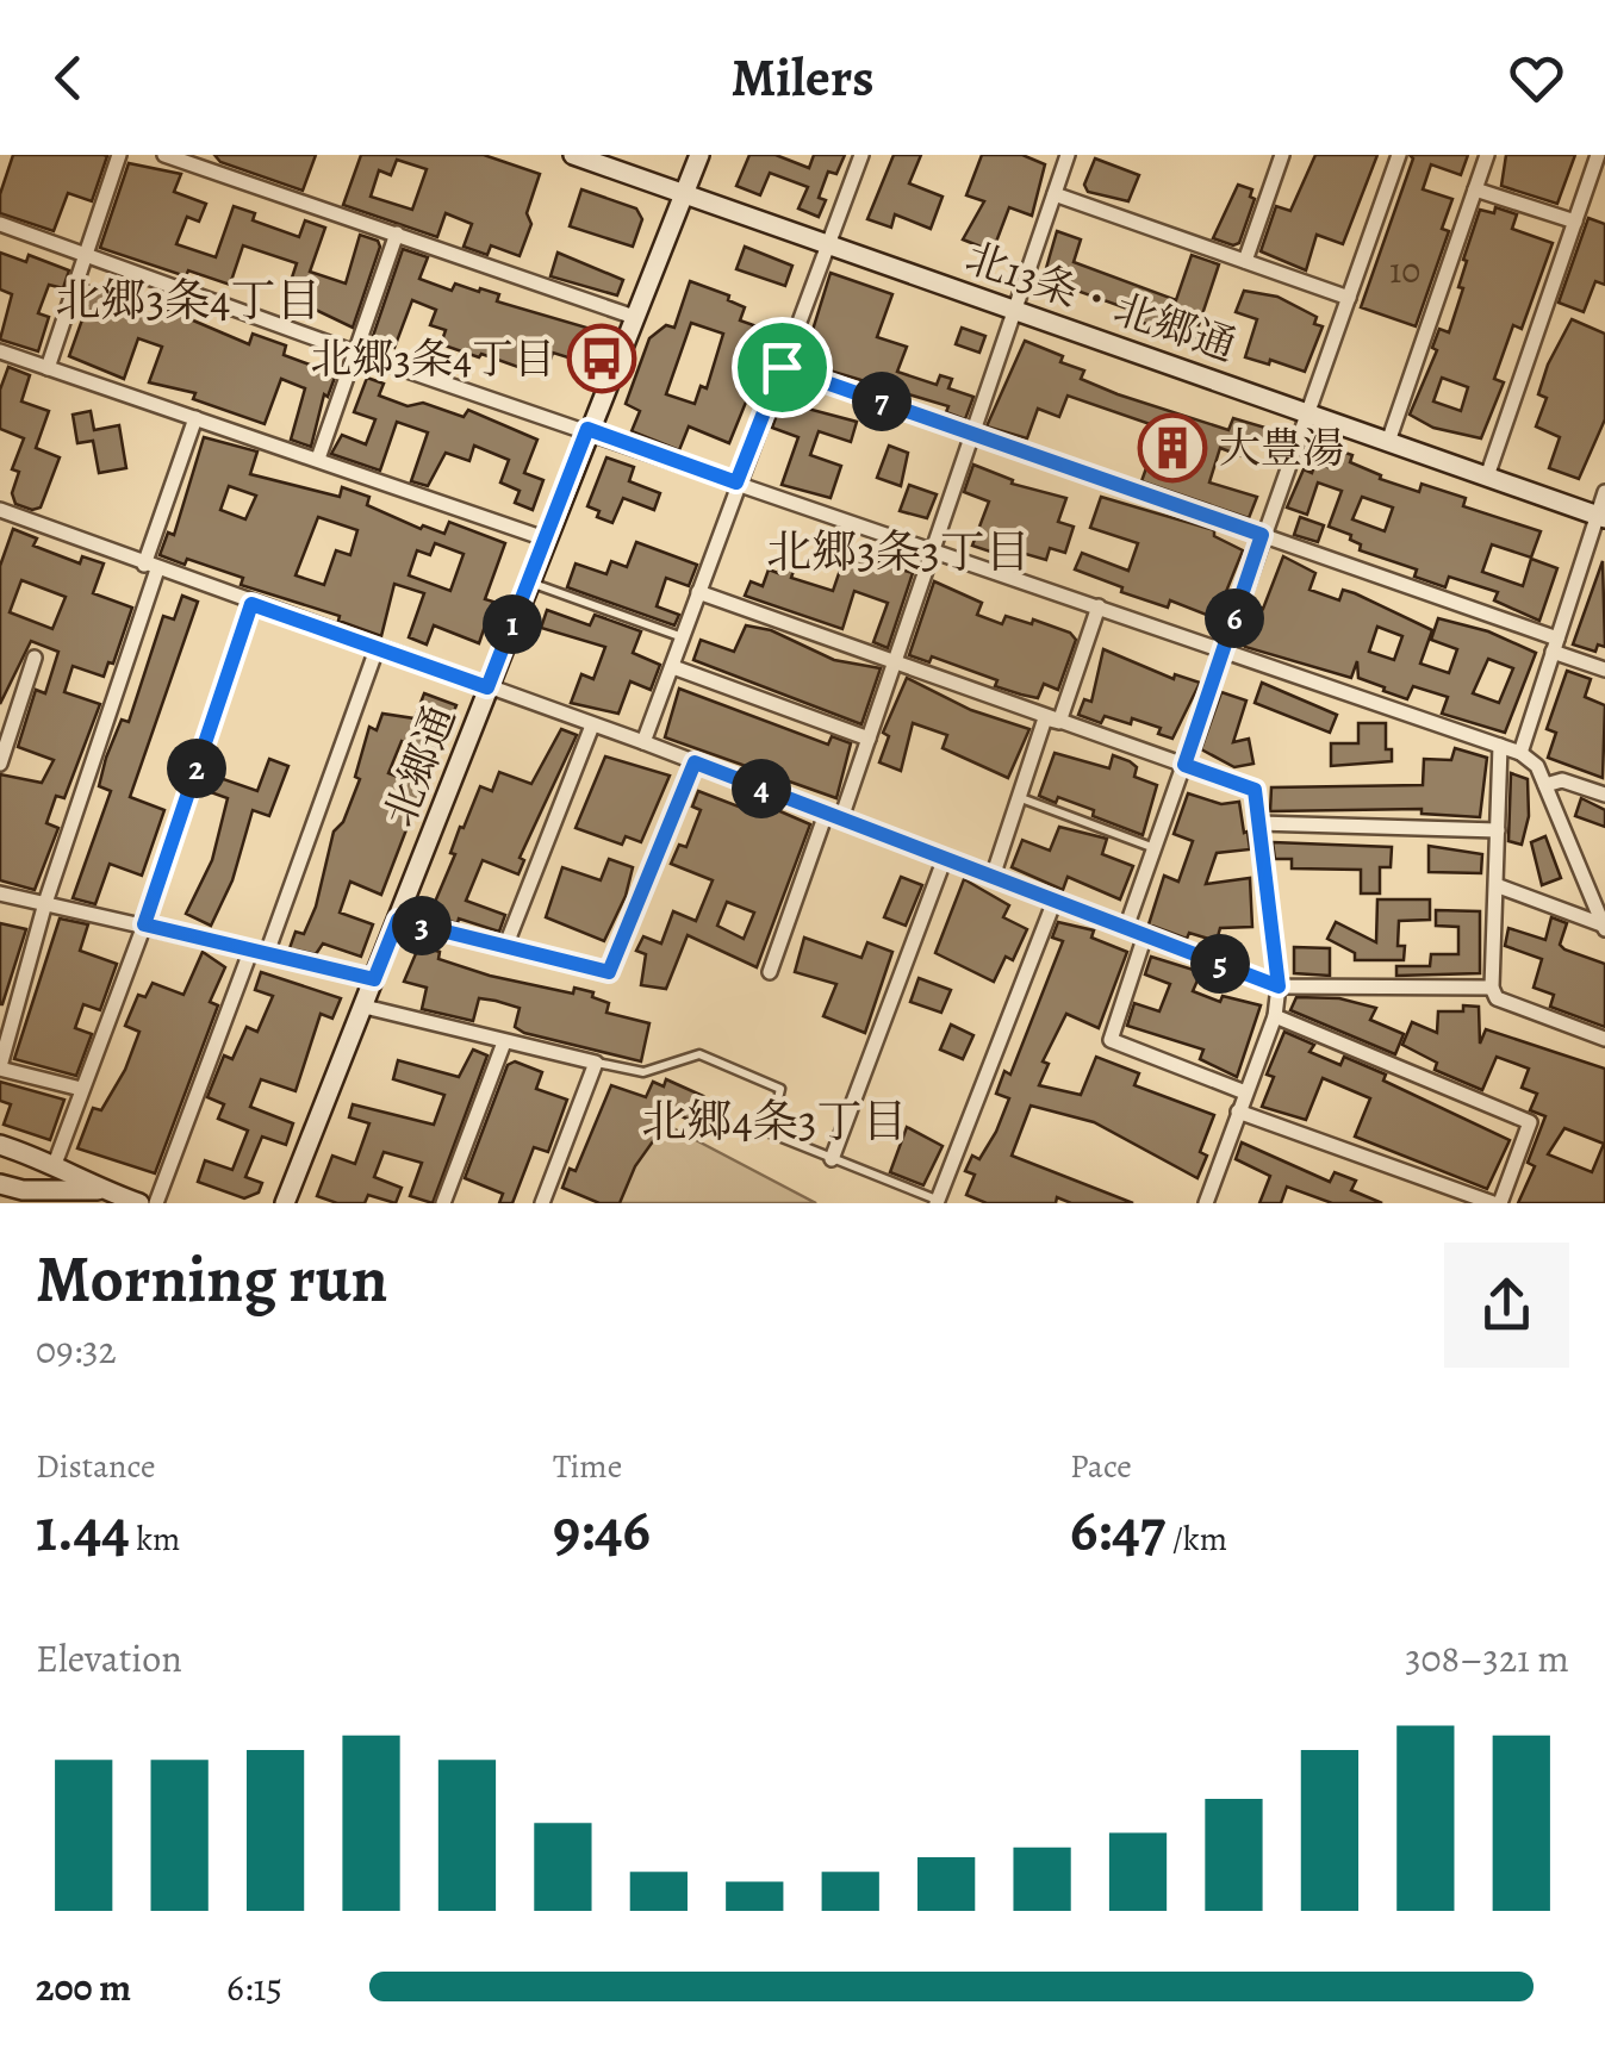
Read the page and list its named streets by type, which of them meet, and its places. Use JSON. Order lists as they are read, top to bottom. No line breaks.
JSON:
{"streets":{"street":["北13条・北郷通","北郷通"]},"crossings":[["北13条・北郷通","北郷通"]],"districts":["北郷3条4丁目","北郷3条3丁目","北郷4条3丁目"],"places":{"bus stop":["北郷3条4丁目"],"building":["大豊湯"]},"house_numbers":["10"],"page":{"header":"Milers","pins":["7","6","1","2","4","3","5"],"heading":["Morning run","09:32"],"stats":[["Distance","1.44 km"],["Time","9:46"],["Pace","6:47 /km"]],"chart":["Elevation","308–321 m"],"list":[{"name":"200 m","note":"6:15"}]}}
